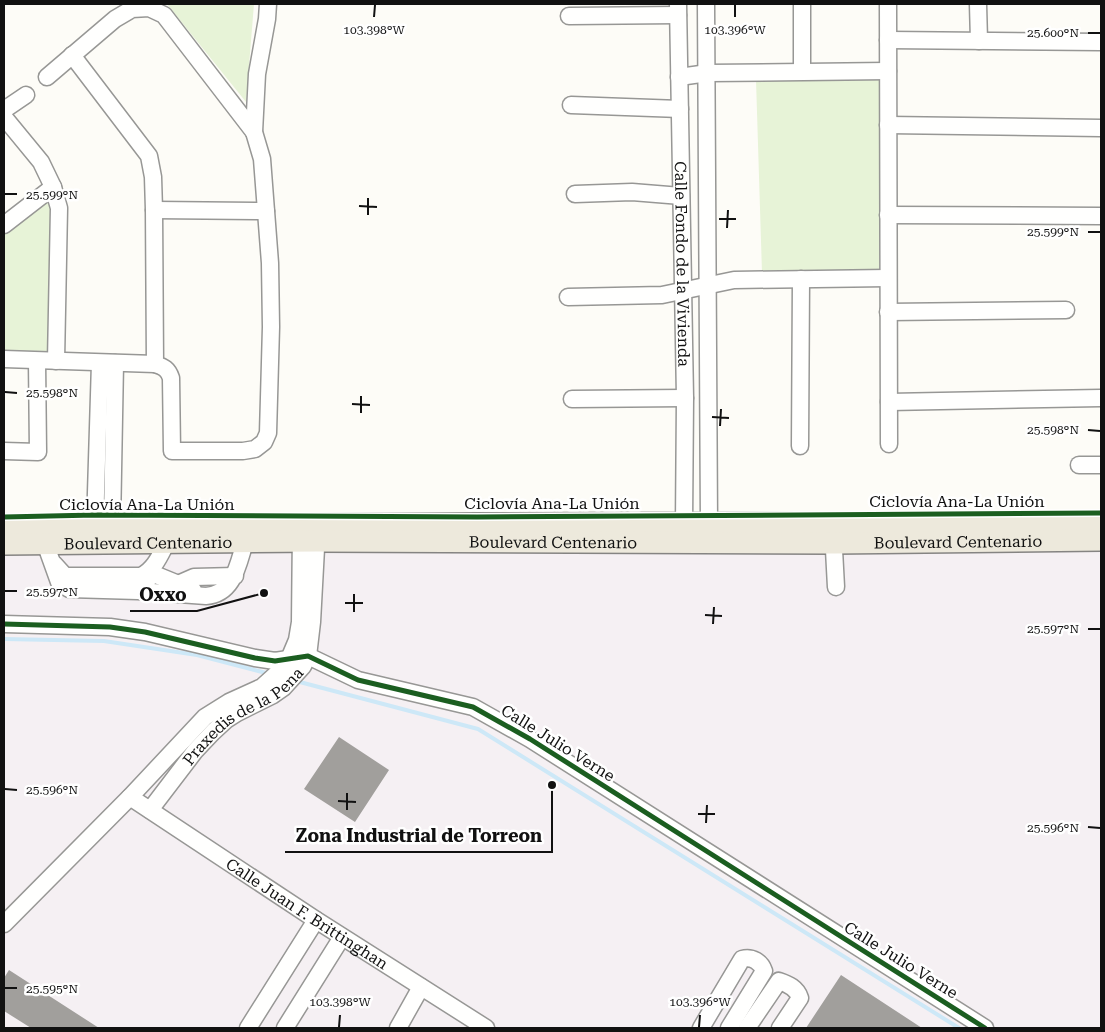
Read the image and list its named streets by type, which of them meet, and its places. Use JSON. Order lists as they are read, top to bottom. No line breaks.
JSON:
{"streets":{"main road":["Boulevard Centenario"],"street":["Calle Fondo de la Vivienda","Praxedis de la Pena","Calle Julio Verne","Calle Juan F. Brittinghan"],"cycle path":["Ciclovía Ana-La Unión"]},"crossings":[["Calle Fondo de la Vivienda","Boulevard Centenario"],["Boulevard Centenario","Praxedis de la Pena"],["Praxedis de la Pena","Calle Julio Verne"],["Praxedis de la Pena","Calle Juan F. Brittinghan"]],"places":["Oxxo","Zona Industrial de Torreon"],"coordinates":["103.398°W","103.396°W","25.600°N","25.599°N","25.598°N","25.597°N","25.596°N","25.595°N"]}
